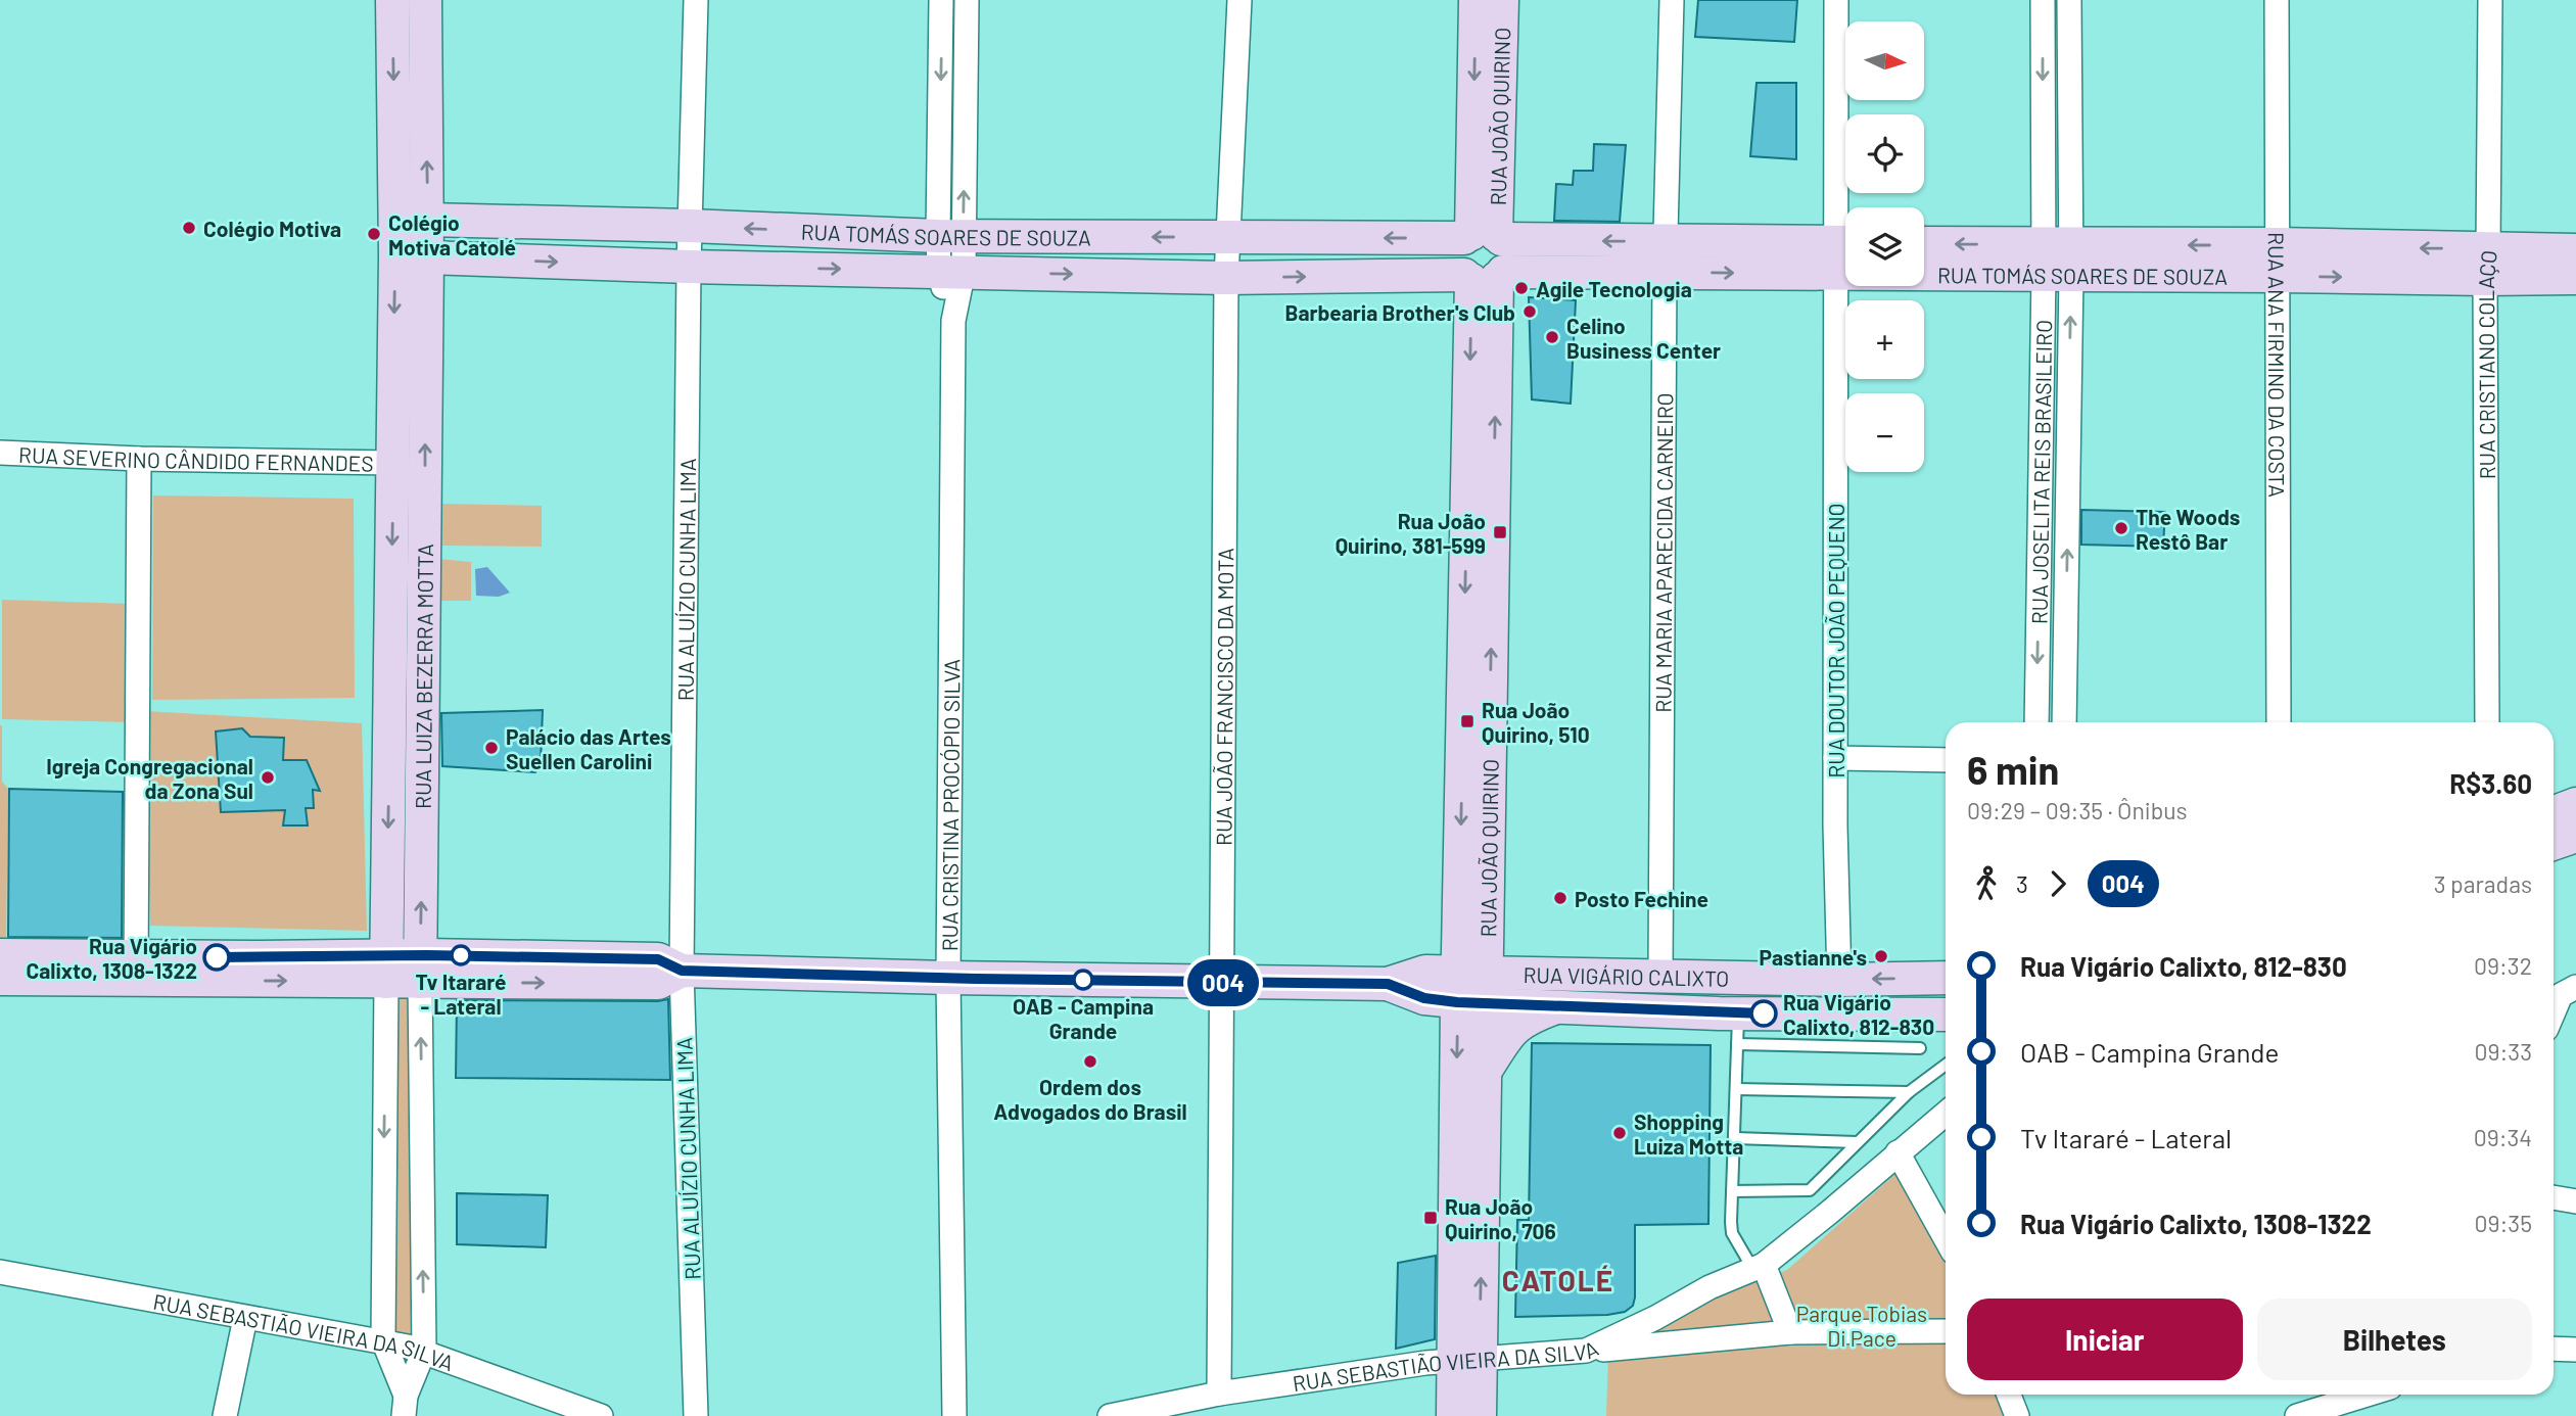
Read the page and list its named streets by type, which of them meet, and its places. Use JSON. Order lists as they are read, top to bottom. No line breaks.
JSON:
{"streets":{"street":["RUA JOÃO QUIRINO","RUA TOMÁS SOARES DE SOUZA","RUA ANA FIRMINO DA COSTA","RUA CRISTIANO COLAÇO","RUA SEVERINO CÂNDIDO FERNANDES","RUA JOSELITA REIS BRASILEIRO","RUA MARIA APARECIDA CARNEIRO","RUA ALUÍZIO CUNHA LIMA","RUA DOUTOR JOÃO PEQUENO","RUA LUIZA BEZERRA MOTTA","RUA JOÃO FRANCISCO DA MOTA","RUA CRISTINA PROCÓPIO SILVA","RUA VIGÁRIO CALIXTO","RUA SEBASTIÃO VIEIRA DA SILVA"]},"crossings":[["RUA JOÃO QUIRINO","RUA TOMÁS SOARES DE SOUZA"],["RUA JOÃO QUIRINO","RUA VIGÁRIO CALIXTO"],["RUA JOÃO QUIRINO","RUA SEBASTIÃO VIEIRA DA SILVA"],["RUA TOMÁS SOARES DE SOUZA","RUA ANA FIRMINO DA COSTA"],["RUA TOMÁS SOARES DE SOUZA","RUA CRISTIANO COLAÇO"],["RUA TOMÁS SOARES DE SOUZA","RUA JOSELITA REIS BRASILEIRO"],["RUA TOMÁS SOARES DE SOUZA","RUA MARIA APARECIDA CARNEIRO"],["RUA TOMÁS SOARES DE SOUZA","RUA ALUÍZIO CUNHA LIMA"],["RUA TOMÁS SOARES DE SOUZA","RUA DOUTOR JOÃO PEQUENO"],["RUA TOMÁS SOARES DE SOUZA","RUA LUIZA BEZERRA MOTTA"],["RUA TOMÁS SOARES DE SOUZA","RUA JOÃO FRANCISCO DA MOTA"],["RUA TOMÁS SOARES DE SOUZA","RUA CRISTINA PROCÓPIO SILVA"],["RUA SEVERINO CÂNDIDO FERNANDES","RUA LUIZA BEZERRA MOTTA"],["RUA MARIA APARECIDA CARNEIRO","RUA VIGÁRIO CALIXTO"],["RUA ALUÍZIO CUNHA LIMA","RUA VIGÁRIO CALIXTO"],["RUA DOUTOR JOÃO PEQUENO","RUA VIGÁRIO CALIXTO"],["RUA LUIZA BEZERRA MOTTA","RUA VIGÁRIO CALIXTO"],["RUA LUIZA BEZERRA MOTTA","RUA SEBASTIÃO VIEIRA DA SILVA"],["RUA JOÃO FRANCISCO DA MOTA","RUA VIGÁRIO CALIXTO"],["RUA JOÃO FRANCISCO DA MOTA","RUA SEBASTIÃO VIEIRA DA SILVA"],["RUA CRISTINA PROCÓPIO SILVA","RUA VIGÁRIO CALIXTO"]],"districts":["CATOLÉ"],"parks":["Parque Tobias Di Pace"],"places":{"other":["Colégio Motiva","Colégio Motiva Catolé","Agile Tecnologia","Barbearia Brother's Club","Celino Business Center","The Woods Restô Bar","Palácio das Artes Suellen Carolini","Igreja Congregacional da Zona Sul","Posto Fechine","Tv Itararé - Lateral","Pastianne's","Rua Vigário Calixto, 1308-1322","OAB - Campina Grande","Rua Vigário Calixto, 812-830","Ordem dos Advogados do Brasil","Shopping Luiza Motta"],"transit":["Rua João Quirino, 381-599","Rua João Quirino, 510","Rua João Quirino, 706"]},"lines":["bus line 004"],"north":"right","page":{"on_map":"004","map_buttons":["+","−"],"heading":["6 min","09:29 – 09:35 · Ônibus","R$3.60"],"legs":["3","004","3 paradas"],"list":[{"name":"Rua Vigário Calixto, 812-830","value":"09:32"},{"name":"OAB - Campina Grande","value":"09:33"},{"name":"Tv Itararé - Lateral","value":"09:34"},{"name":"Rua Vigário Calixto, 1308-1322","value":"09:35"}],"buttons":["Iniciar","Bilhetes"]}}
